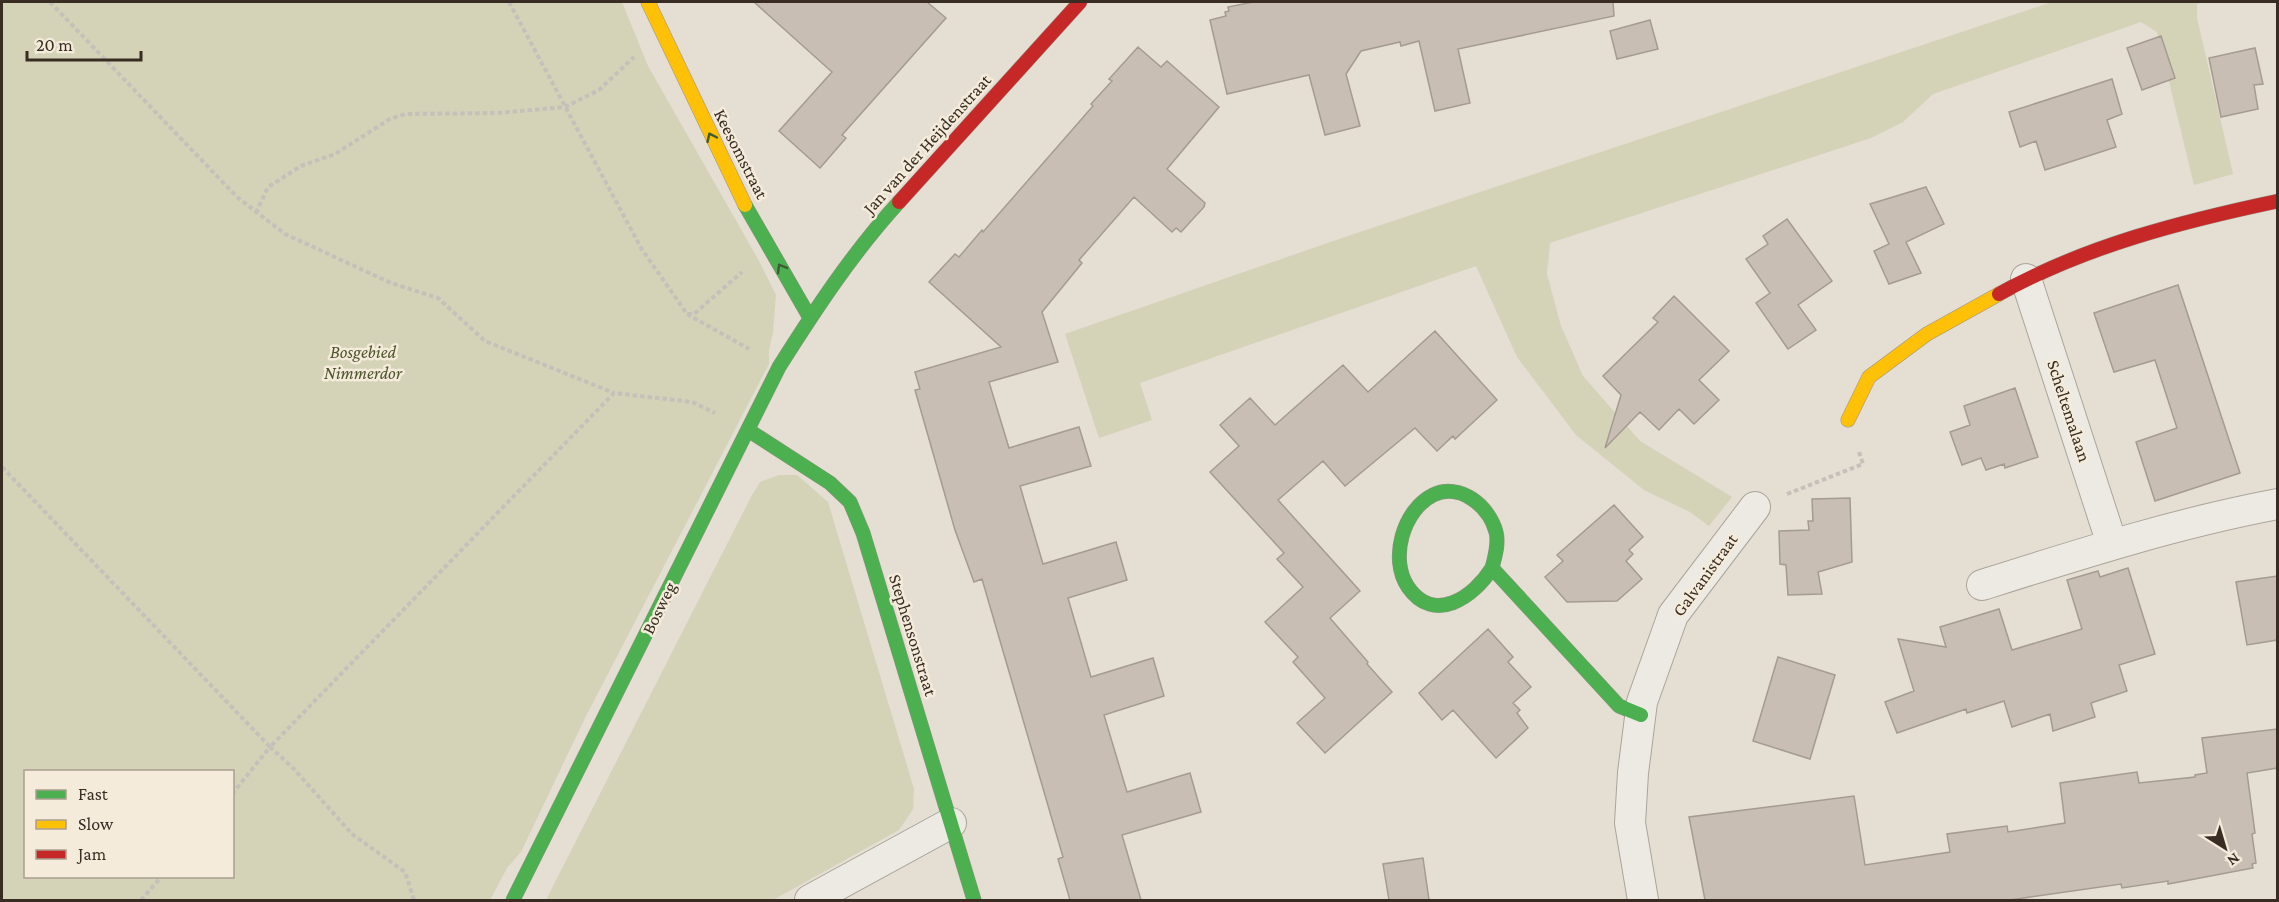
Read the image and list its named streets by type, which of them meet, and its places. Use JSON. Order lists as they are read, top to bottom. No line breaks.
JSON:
{"streets":{"street":["Jan van der Heijdenstraat","Keesomstraat","Scheltemalaan","Galvanistraat","Bosweg","Stephensonstraat"]},"crossings":[["Jan van der Heijdenstraat","Keesomstraat"],["Jan van der Heijdenstraat","Bosweg"],["Keesomstraat","Bosweg"],["Bosweg","Stephensonstraat"]],"one_way":["Keesomstraat"],"parks":["Bosgebied Nimmerdor"],"legend":["Fast","Slow","Jam"],"scale_bar":"20 m","north":"bottom right"}
